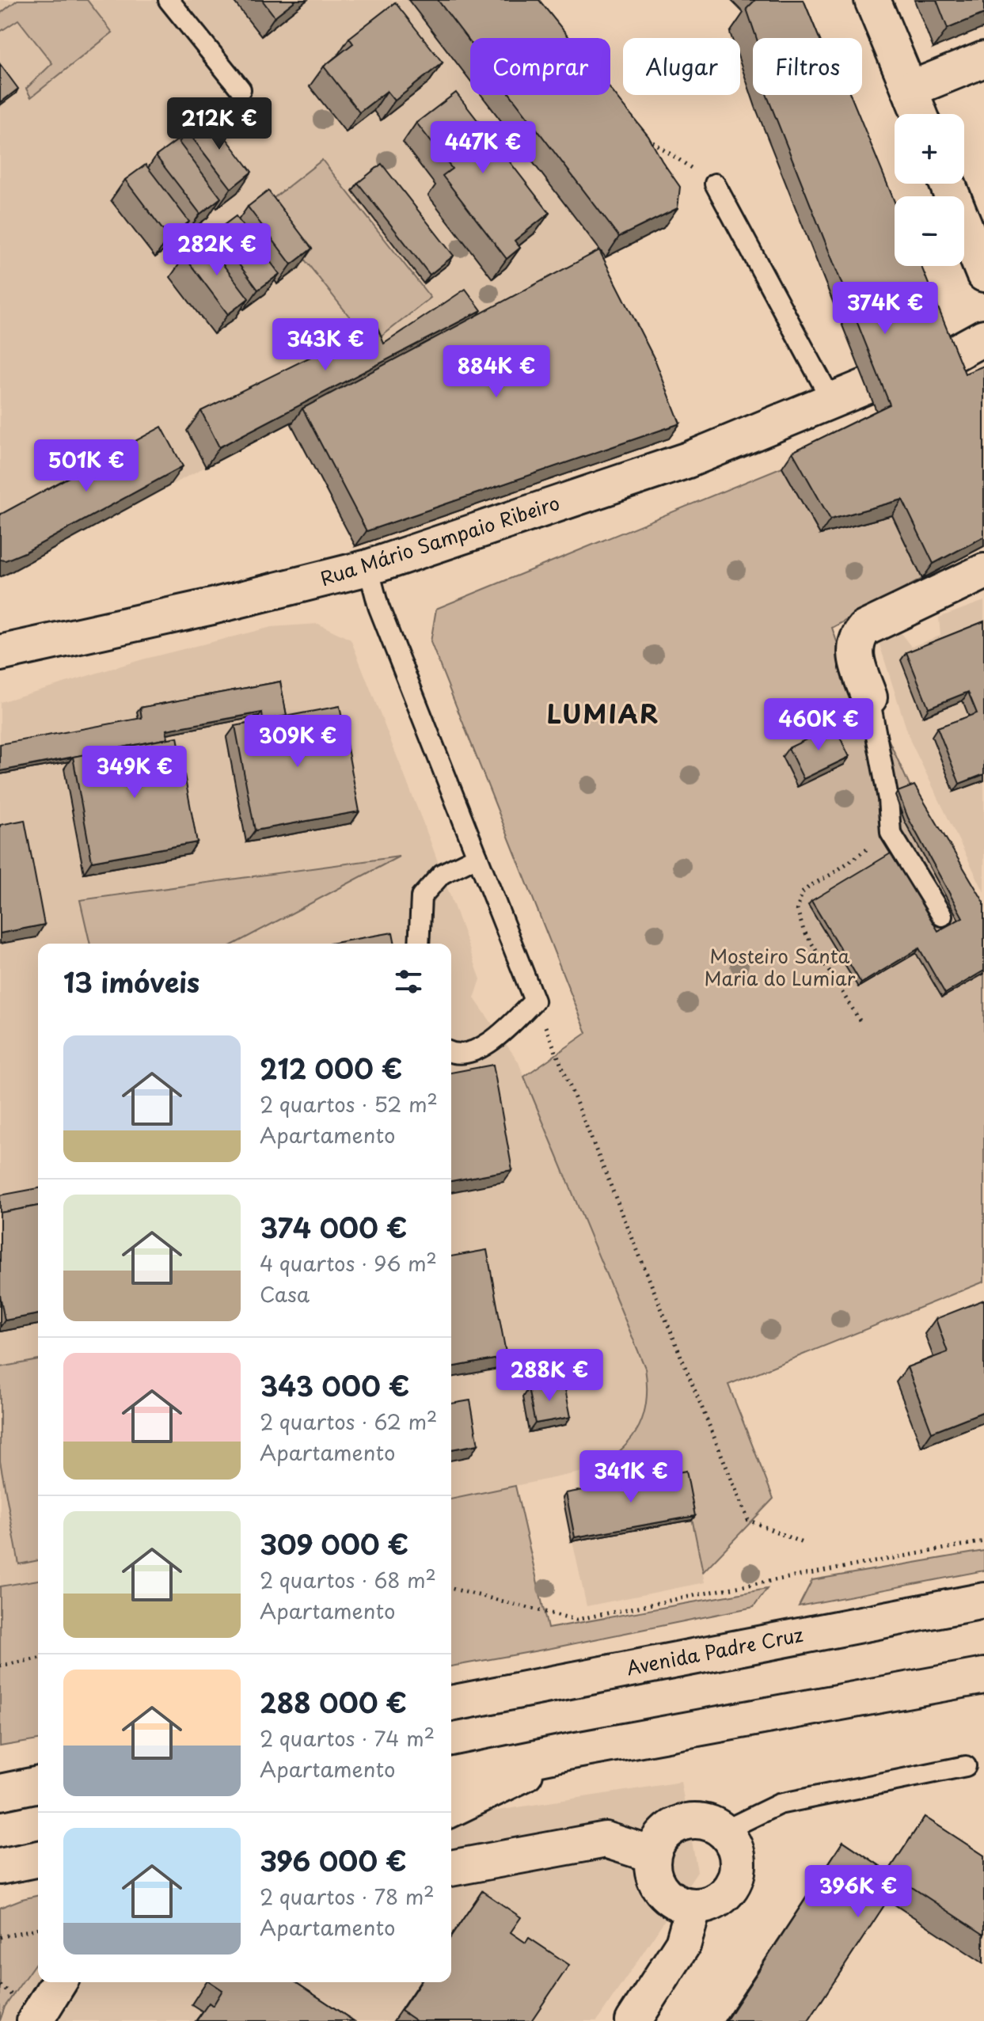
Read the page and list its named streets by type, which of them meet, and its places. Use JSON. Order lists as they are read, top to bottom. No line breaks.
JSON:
{"streets":{"main road":["Rua Mário Sampaio Ribeiro","Avenida Padre Cruz"]},"districts":["LUMIAR"],"parks":["Mosteiro Santa Maria do Lumiar"],"page":{"chip":["Comprar","Alugar","Filtros"],"price":["212K €","447K €","282K €","374K €","343K €","884K €","501K €","460K €","309K €","349K €","288K €","341K €","396K €"],"map_buttons":["+","−"],"heading":"13 imóveis","list":[{"name":"212 000 €","note":"2 quartos · 52 m² · Apartamento"},{"name":"374 000 €","note":"4 quartos · 96 m² · Casa"},{"name":"343 000 €","note":"2 quartos · 62 m² · Apartamento"},{"name":"309 000 €","note":"2 quartos · 68 m² · Apartamento"},{"name":"288 000 €","note":"2 quartos · 74 m² · Apartamento"},{"name":"396 000 €","note":"2 quartos · 78 m² · Apartamento"}]}}
